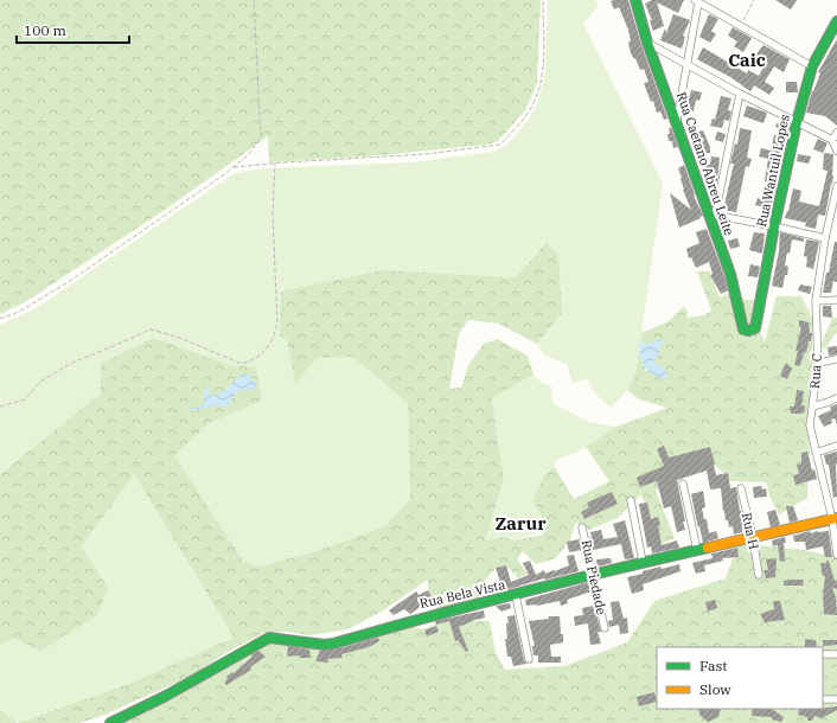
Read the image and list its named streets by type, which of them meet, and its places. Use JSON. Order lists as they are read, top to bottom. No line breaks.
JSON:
{"streets":{"street":["Rua Caetano Abreu Leite","Rua Wantuil Lopes","Rua C","Rua H","Rua Piedade","Rua Bela Vista"]},"crossings":[["Rua Caetano Abreu Leite","Rua Wantuil Lopes"],["Rua C","Rua Bela Vista"],["Rua H","Rua Bela Vista"],["Rua Piedade","Rua Bela Vista"]],"districts":["Caic","Zarur"],"legend":["Fast","Slow"],"scale_bar":"100 m"}
